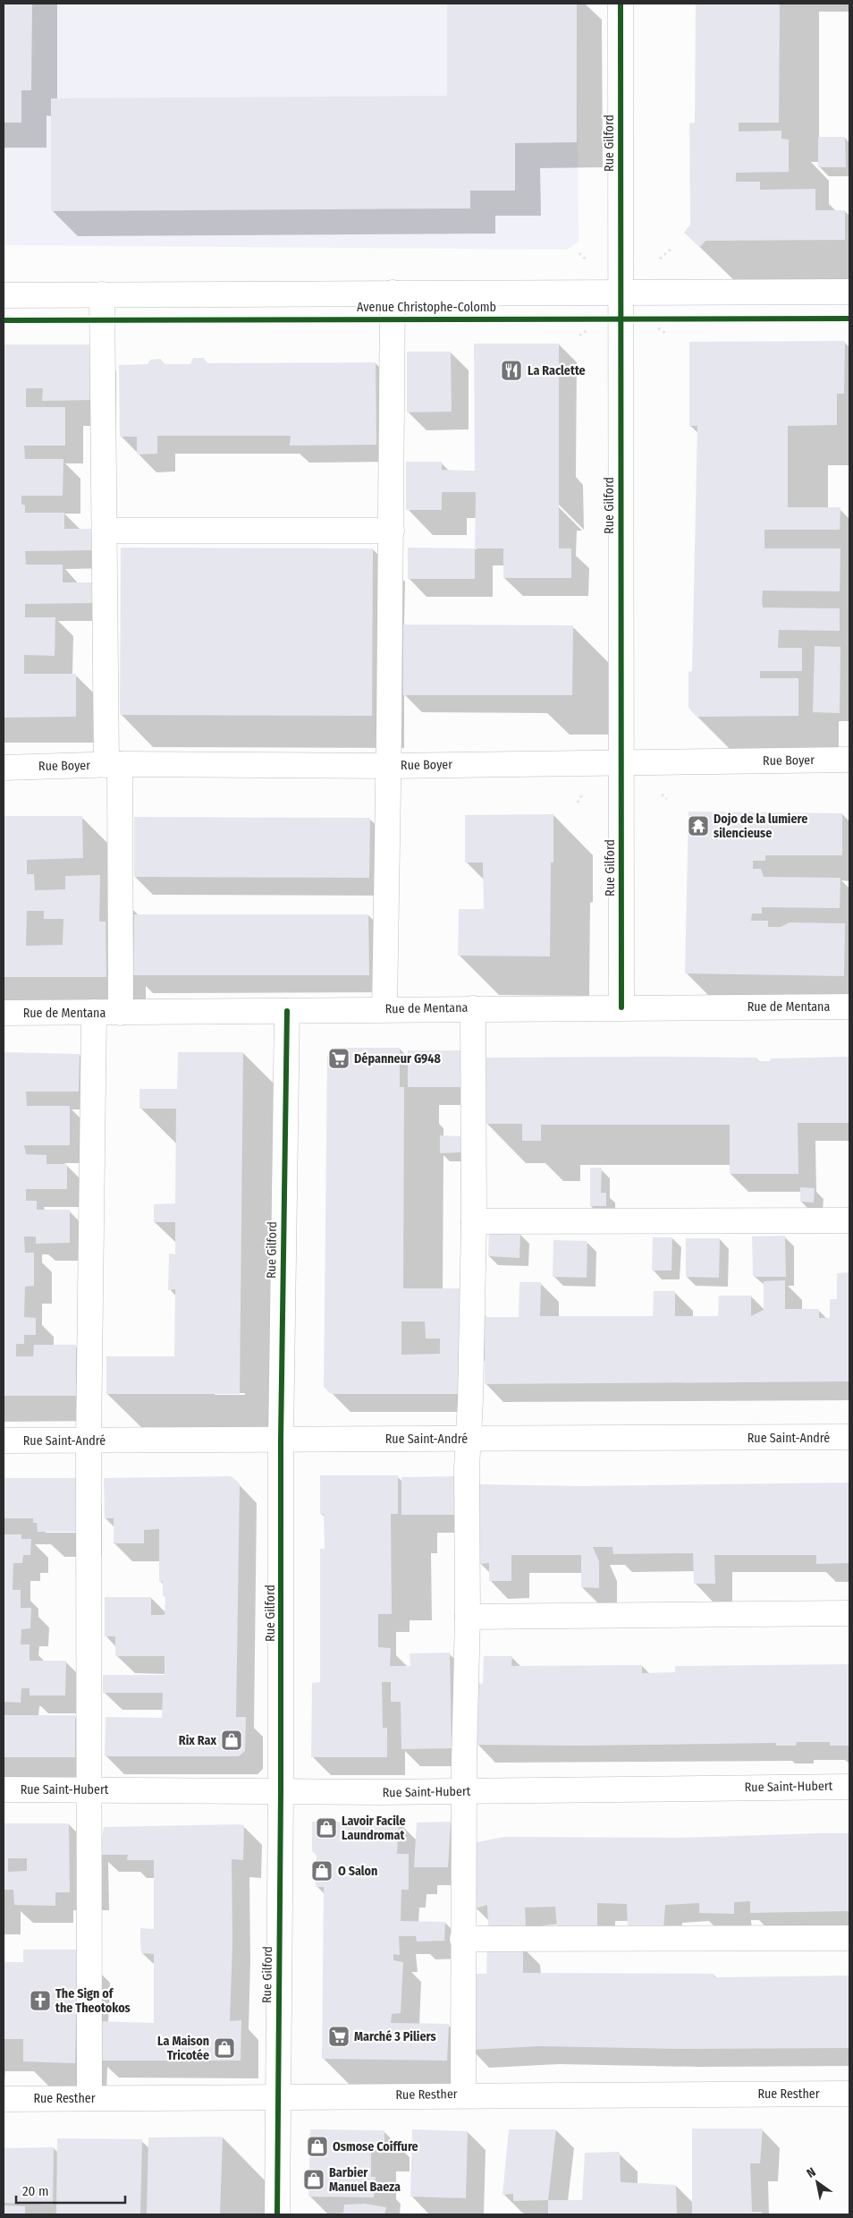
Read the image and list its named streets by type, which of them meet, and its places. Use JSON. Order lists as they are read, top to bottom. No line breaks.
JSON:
{"streets":{"street":["Rue Gilford","Avenue Christophe-Colomb","Rue Boyer","Rue de Mentana","Rue Saint-André","Rue Saint-Hubert","Rue Resther"]},"crossings":[["Rue Gilford","Avenue Christophe-Colomb"],["Rue Gilford","Rue Boyer"],["Rue Gilford","Rue de Mentana"],["Rue Gilford","Rue Saint-André"],["Rue Gilford","Rue Saint-Hubert"],["Rue Gilford","Rue Resther"]],"places":{"restaurant":["La Raclette"],"temple":["Dojo de la lumiere silencieuse"],"supermarket":["Dépanneur G948","Marché 3 Piliers"],"shop":["Rix Rax","Lavoir Facile Laundromat","O Salon","La Maison Tricotée","Osmose Coiffure","Barbier Manuel Baeza"],"church":["The Sign of the Theotokos"]},"scale_bar":"20 m","north":"top left"}
